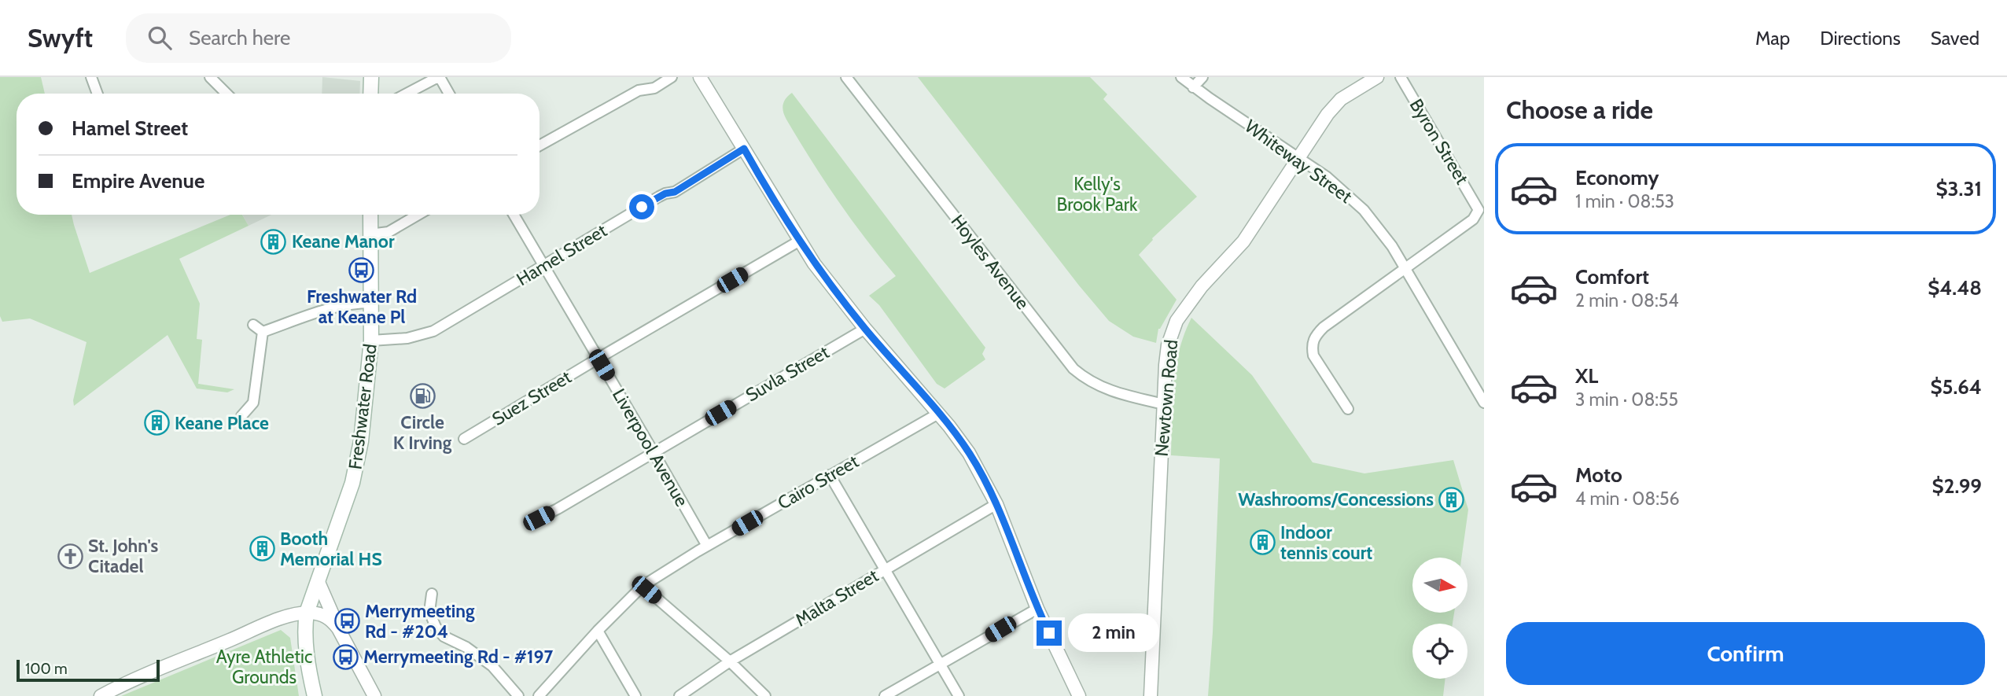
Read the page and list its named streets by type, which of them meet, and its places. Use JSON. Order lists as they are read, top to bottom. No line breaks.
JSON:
{"streets":{"main road":["Freshwater Road"],"street":["Byron Street","Whiteway Street","Hamel Street","Hoyles Avenue","Suvla Street","Suez Street","Newtown Road","Liverpool Avenue","Cairo Street","Malta Street"]},"crossings":[["Byron Street","Whiteway Street"],["Whiteway Street","Newtown Road"],["Hamel Street","Freshwater Road"],["Hamel Street","Liverpool Avenue"],["Hoyles Avenue","Newtown Road"],["Suvla Street","Liverpool Avenue"],["Suez Street","Liverpool Avenue"],["Liverpool Avenue","Cairo Street"]],"parks":["Kelly's Brook Park","Ayre Athletic Grounds"],"places":{"building":["Keane Manor","Keane Place","Washrooms/Concessions","Indoor tennis court","Booth Memorial HS"],"bus stop":["Freshwater Rd at Keane Pl","Merrymeeting Rd - #204","Merrymeeting Rd - #197"],"fuel station":["Circle K Irving"],"church":["St. John's Citadel"]},"scale_bar":"100 m","north":"right","page":{"header":"Swyft","search":"Search here","nav":["Map","Directions","Saved"],"heading":"Choose a ride","banner":["Hamel Street","Empire Avenue"],"list":[{"name":"Economy","note":"1 min · 08:53","value":"$3.31"},{"name":"Comfort","note":"2 min · 08:54","value":"$4.48"},{"name":"XL","note":"3 min · 08:55","value":"$5.64"},{"name":"Moto","note":"4 min · 08:56","value":"$2.99"}],"buttons":"Confirm","bubble":"2 min","scale":"100 m"}}
